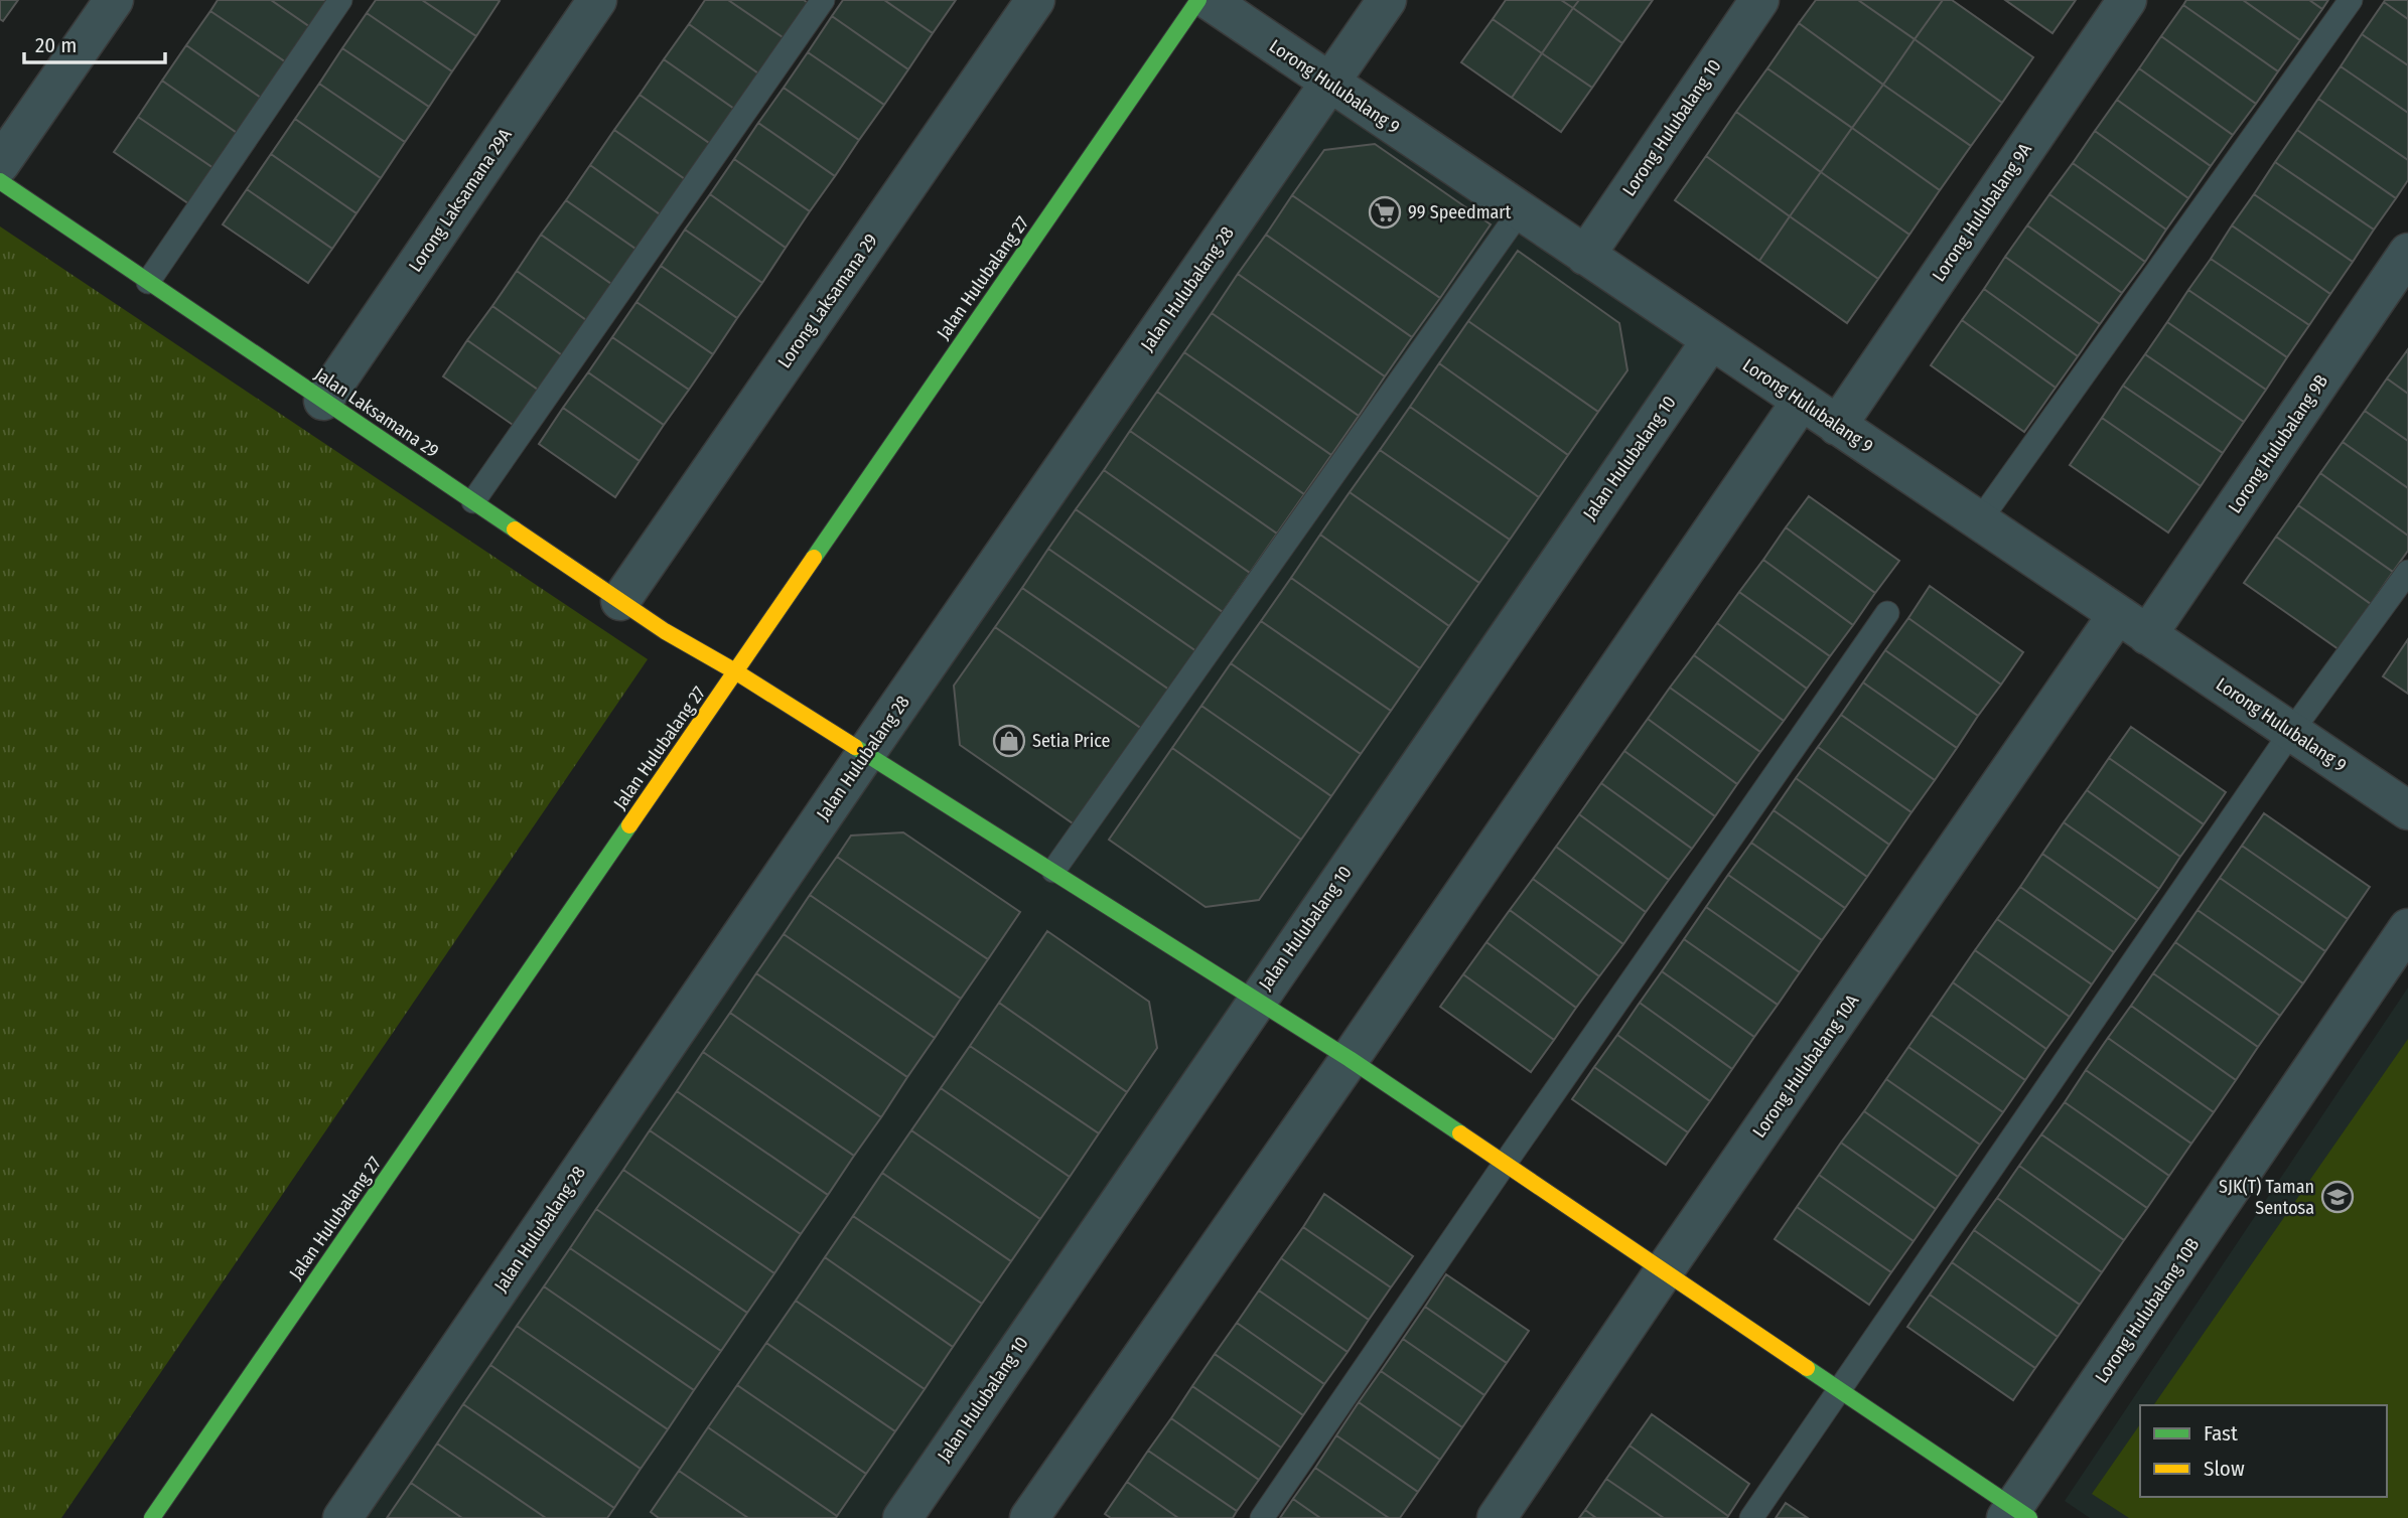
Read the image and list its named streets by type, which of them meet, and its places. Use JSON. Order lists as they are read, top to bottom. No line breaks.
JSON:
{"streets":{"street":["Lorong Hulubalang 9","Lorong Hulubalang 10","Lorong Laksamana 29A","Lorong Hulubalang 9A","Jalan Hulubalang 27","Jalan Hulubalang 28","Lorong Laksamana 29","Jalan Laksamana 29","Lorong Hulubalang 9B","Jalan Hulubalang 10","Lorong Hulubalang 10A","Lorong Hulubalang 10B"]},"crossings":[["Lorong Hulubalang 9","Lorong Hulubalang 10"],["Lorong Hulubalang 9","Lorong Hulubalang 9A"],["Lorong Hulubalang 9","Jalan Hulubalang 28"],["Lorong Hulubalang 9","Lorong Hulubalang 9B"],["Lorong Hulubalang 9","Jalan Hulubalang 10"],["Lorong Hulubalang 9","Lorong Hulubalang 10A"],["Lorong Laksamana 29A","Jalan Laksamana 29"],["Jalan Hulubalang 27","Jalan Laksamana 29"],["Jalan Hulubalang 28","Jalan Laksamana 29"],["Lorong Laksamana 29","Jalan Laksamana 29"],["Jalan Laksamana 29","Jalan Hulubalang 10"],["Jalan Laksamana 29","Lorong Hulubalang 10A"],["Jalan Laksamana 29","Lorong Hulubalang 10B"],["Lorong Hulubalang 9B","Lorong Hulubalang 10A"]],"places":{"supermarket":["99 Speedmart"],"shop":["Setia Price"],"school or university":["SJK(T) Taman Sentosa"]},"legend":["Fast","Slow"],"scale_bar":"20 m"}
